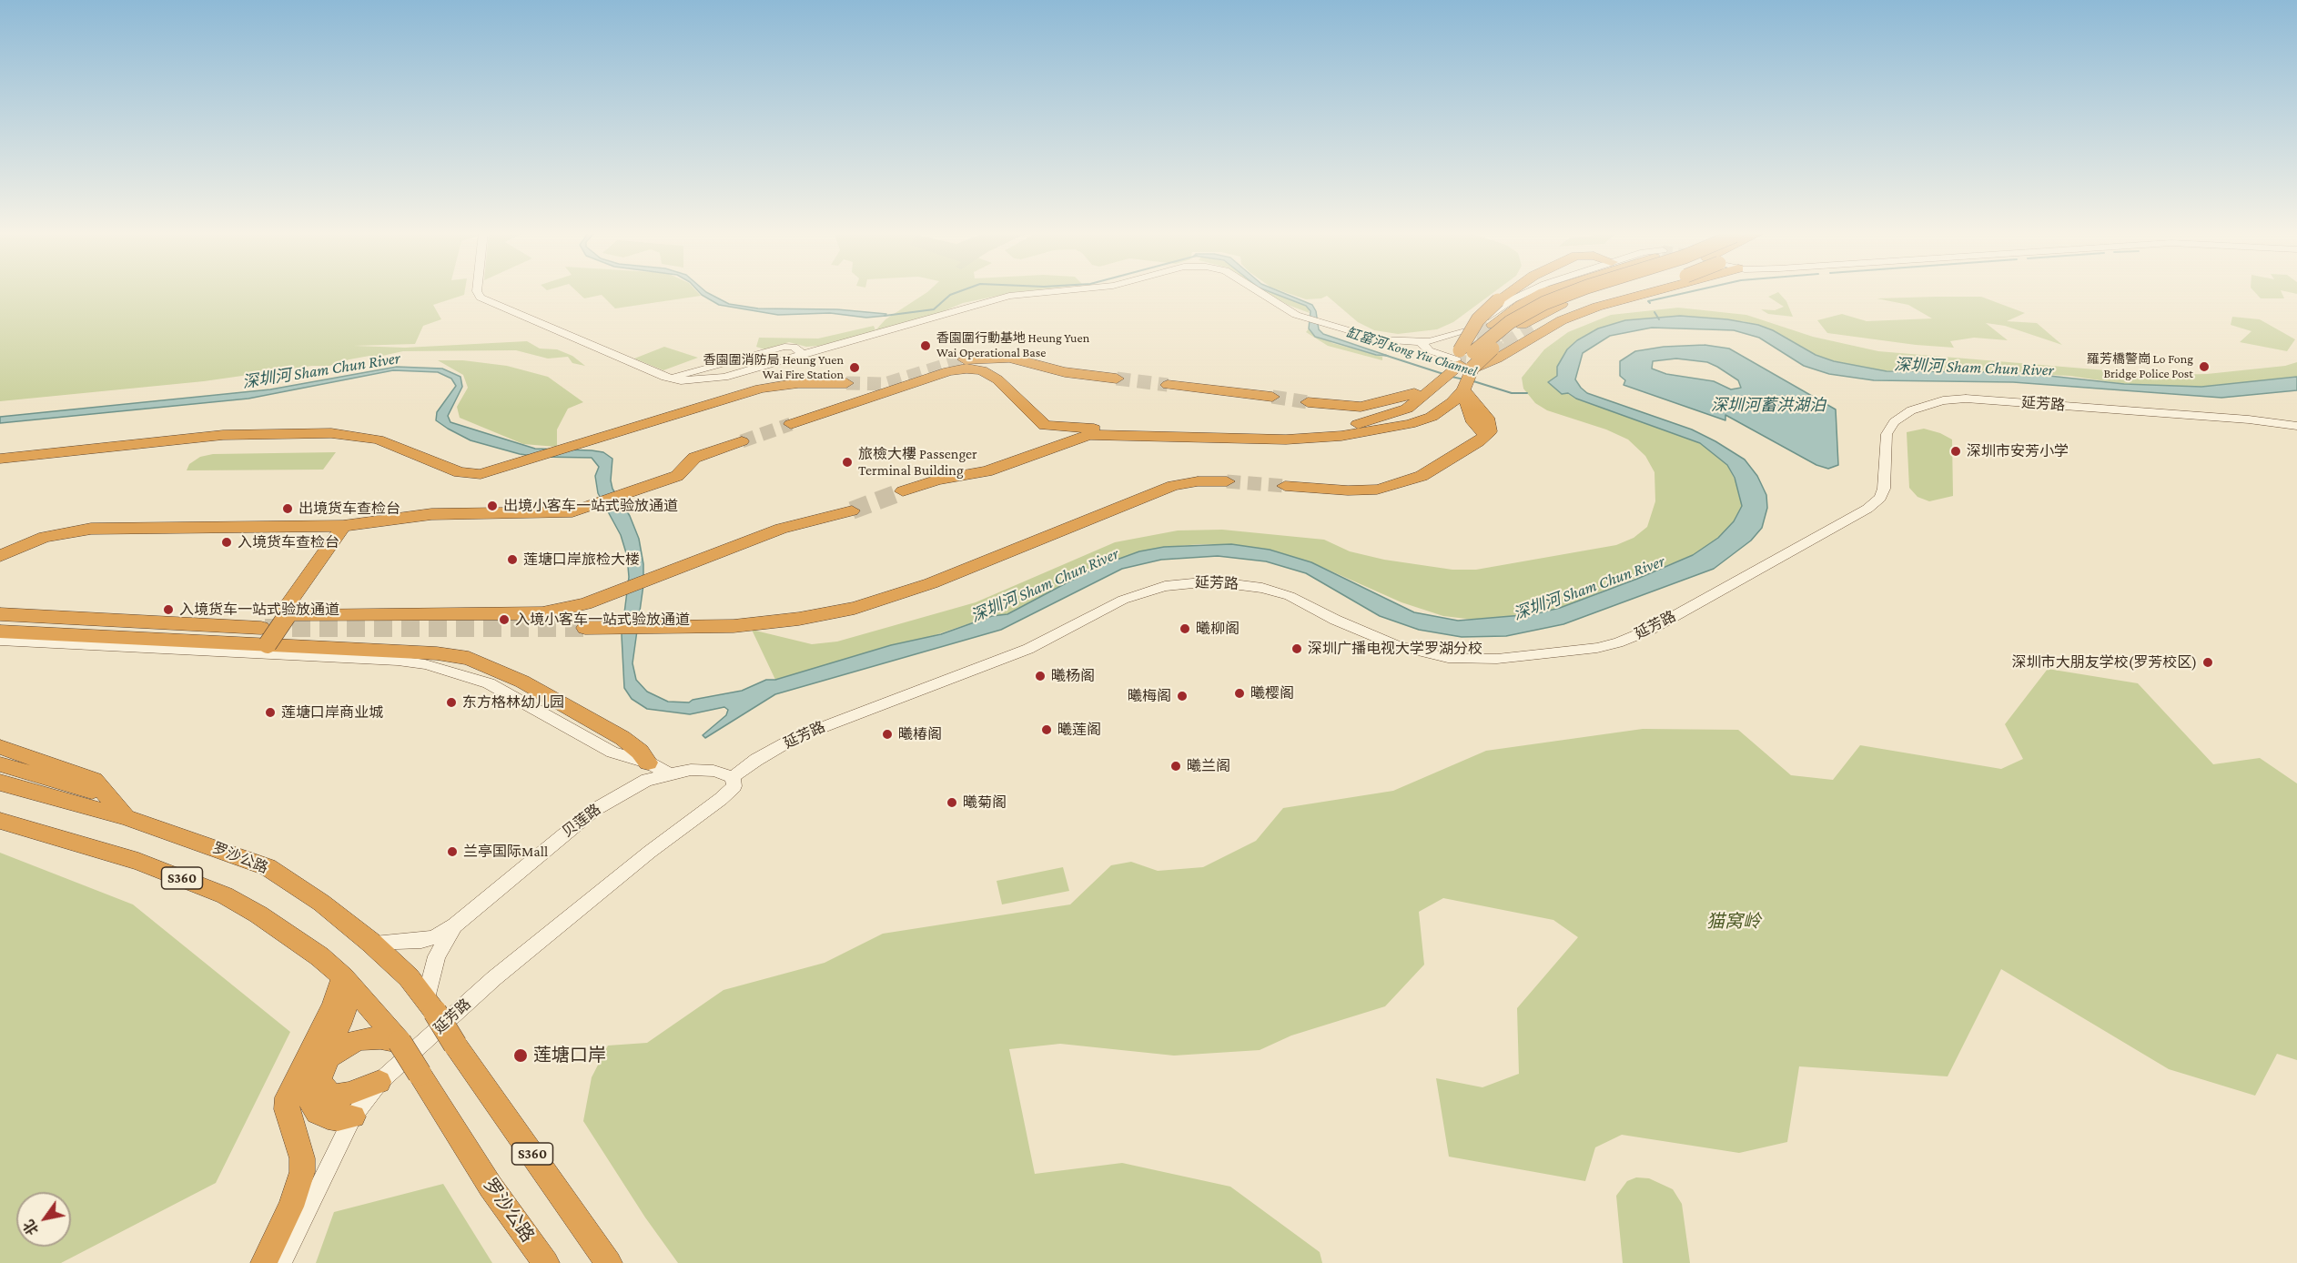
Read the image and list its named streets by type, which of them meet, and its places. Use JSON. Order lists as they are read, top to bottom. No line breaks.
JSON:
{"streets":{"highway":["罗沙公路","S360"],"street":["延芳路","贝莲路"]},"crossings":[["延芳路","贝莲路"],["贝莲路","罗沙公路"],["贝莲路","S360"],["罗沙公路","S360"]],"water":["缸窰河 Kong Yiu Channel","深圳河 Sham Chun River","深圳河蓄洪湖泊"],"parks":["猫窝岭"],"places":["香園圍行動基地 Heung Yuen Wai Operational Base","羅芳橋警崗 Lo Fong Bridge Police Post","香園圍消防局 Heung Yuen Wai Fire Station","深圳市安芳小学","旅檢大樓 Passenger Terminal Building","出境小客车一站式验放通道","出境货车查检台","入境货车查检台","莲塘口岸旅检大楼","入境货车一站式验放通道","入境小客车一站式验放通道","曦柳阁","深圳广播电视大学罗湖分校","深圳市大朋友学校(罗芳校区)","曦杨阁","曦樱阁","曦梅阁","东方格林幼儿园","莲塘口岸商业城","曦莲阁","曦椿阁","曦兰阁","曦菊阁","兰亭国际Mall","莲塘口岸"],"north":"bottom left"}
